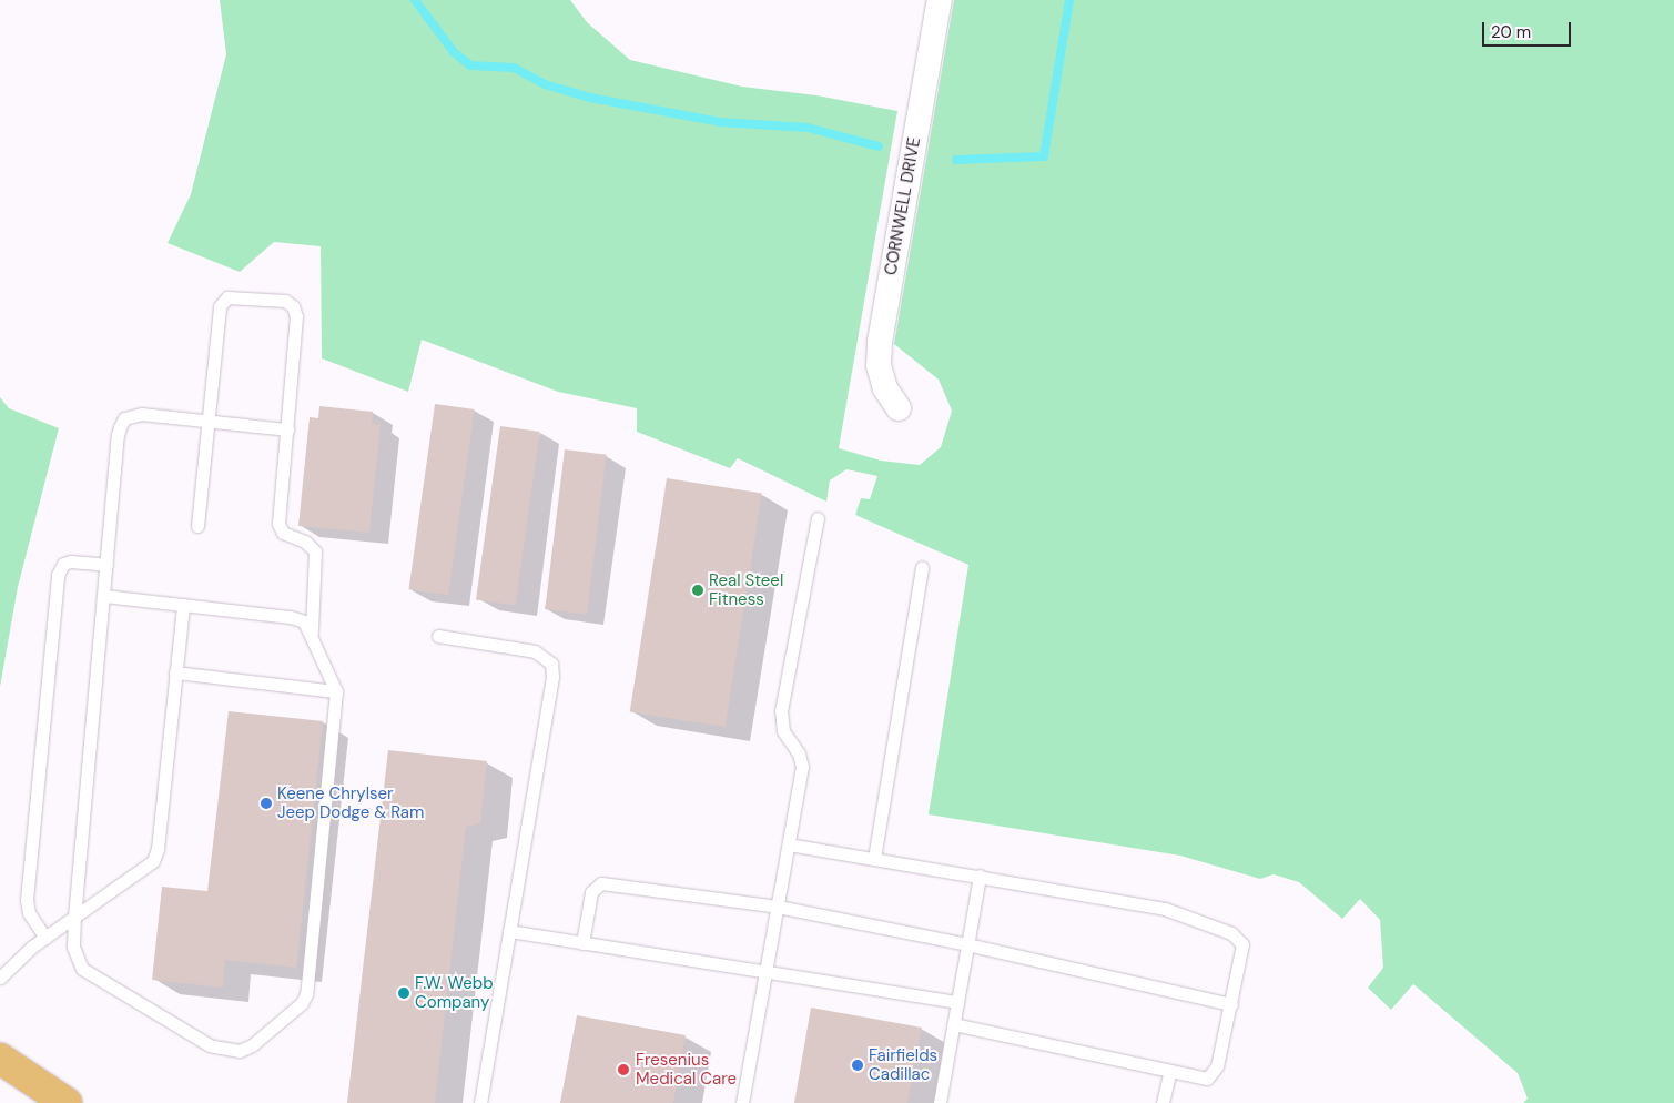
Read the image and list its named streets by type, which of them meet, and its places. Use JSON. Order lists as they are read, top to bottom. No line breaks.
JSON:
{"streets":{"street":["CORNWELL DRIVE"]},"places":["Real Steel Fitness","Keene Chrylser Jeep Dodge & Ram","F.W. Webb Company","Fairfields Cadillac","Fresenius Medical Care"],"scale_bar":"20 m"}
